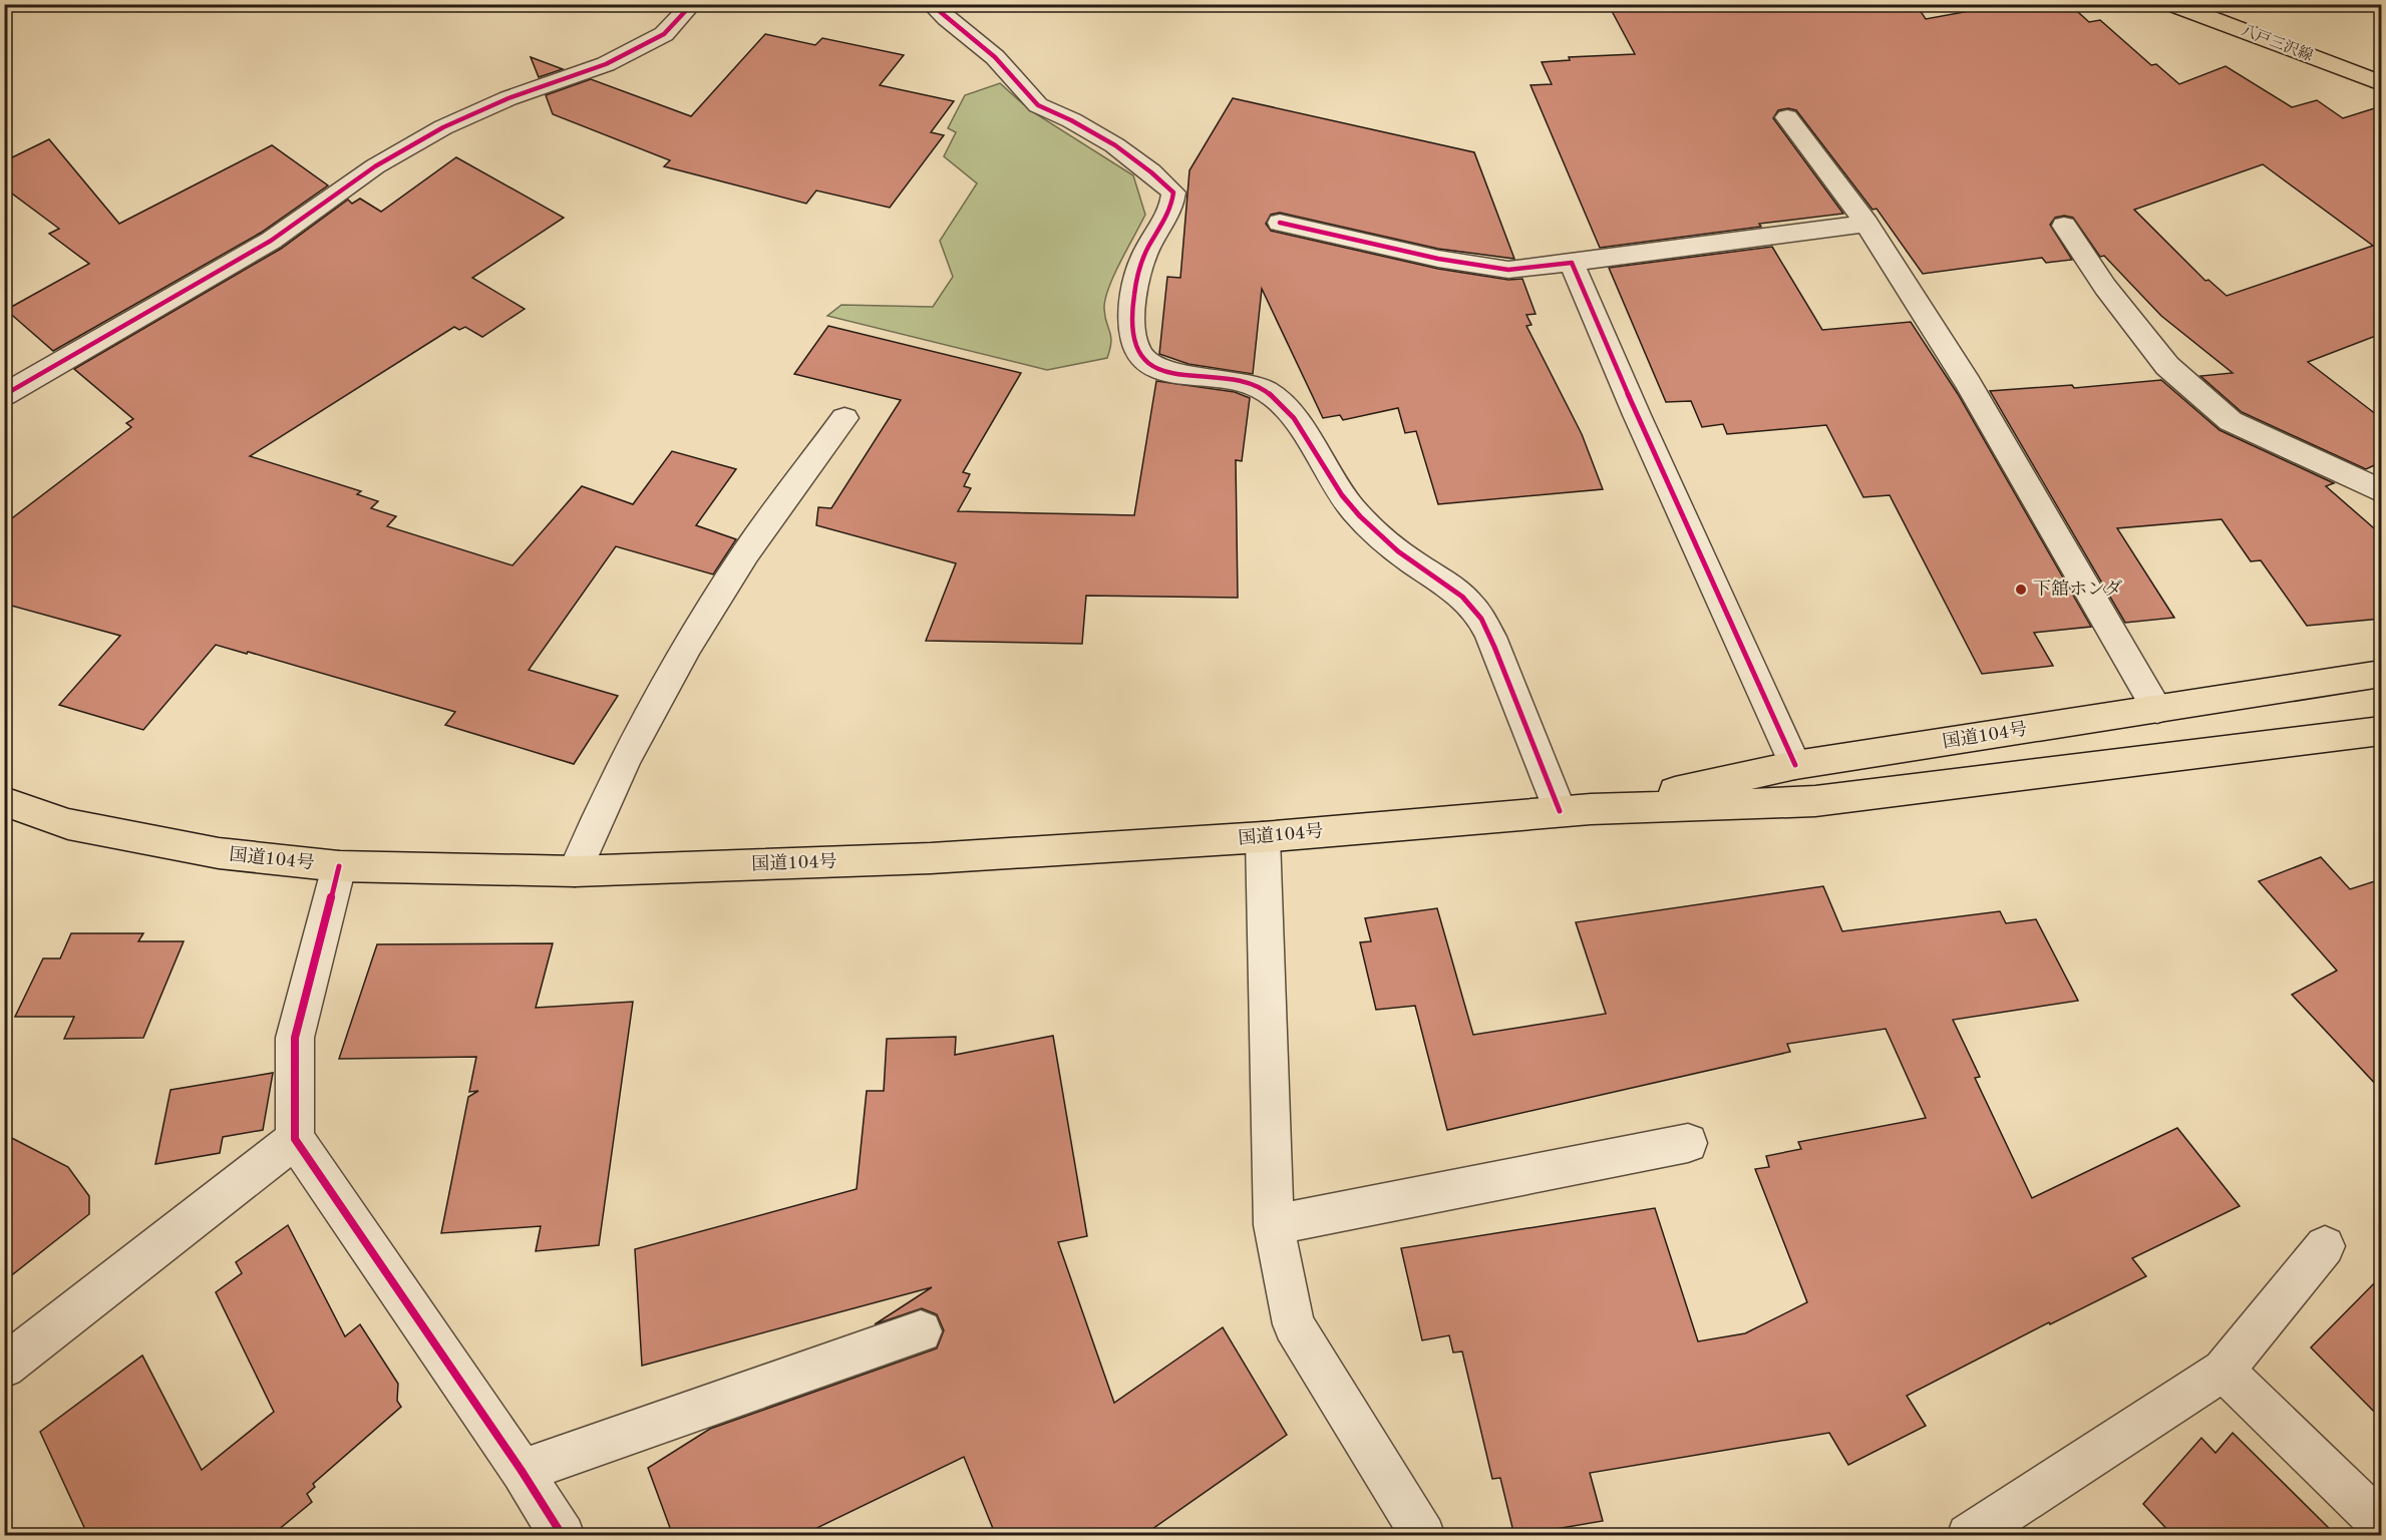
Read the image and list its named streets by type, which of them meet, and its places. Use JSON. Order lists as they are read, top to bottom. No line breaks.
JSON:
{"streets":{"main road":["八戸三沢線","国道104号"]},"places":["下舘ホンダ"]}
